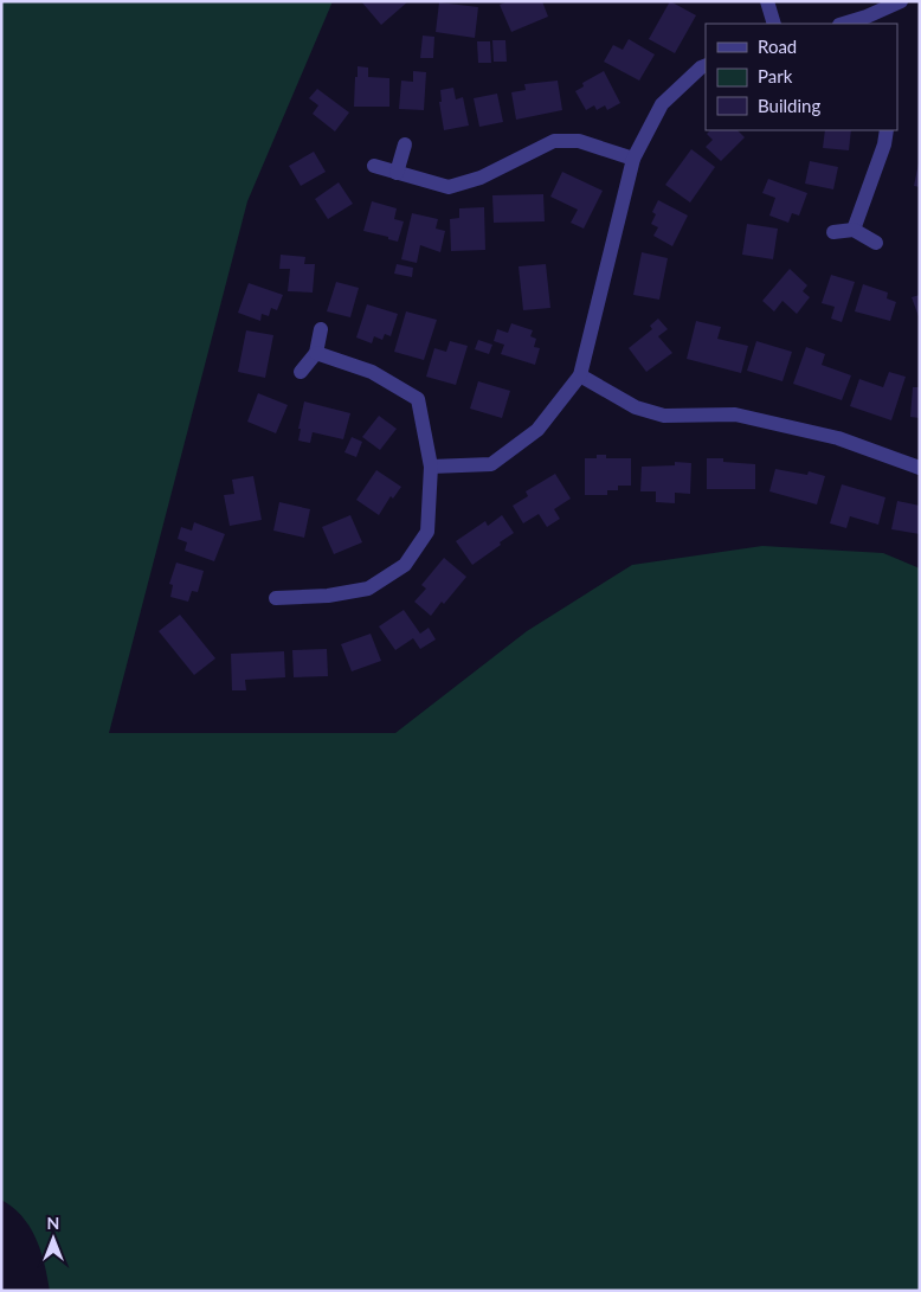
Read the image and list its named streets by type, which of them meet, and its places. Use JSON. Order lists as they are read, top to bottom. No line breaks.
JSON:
{"legend":["Road","Park","Building"],"north":"top"}
